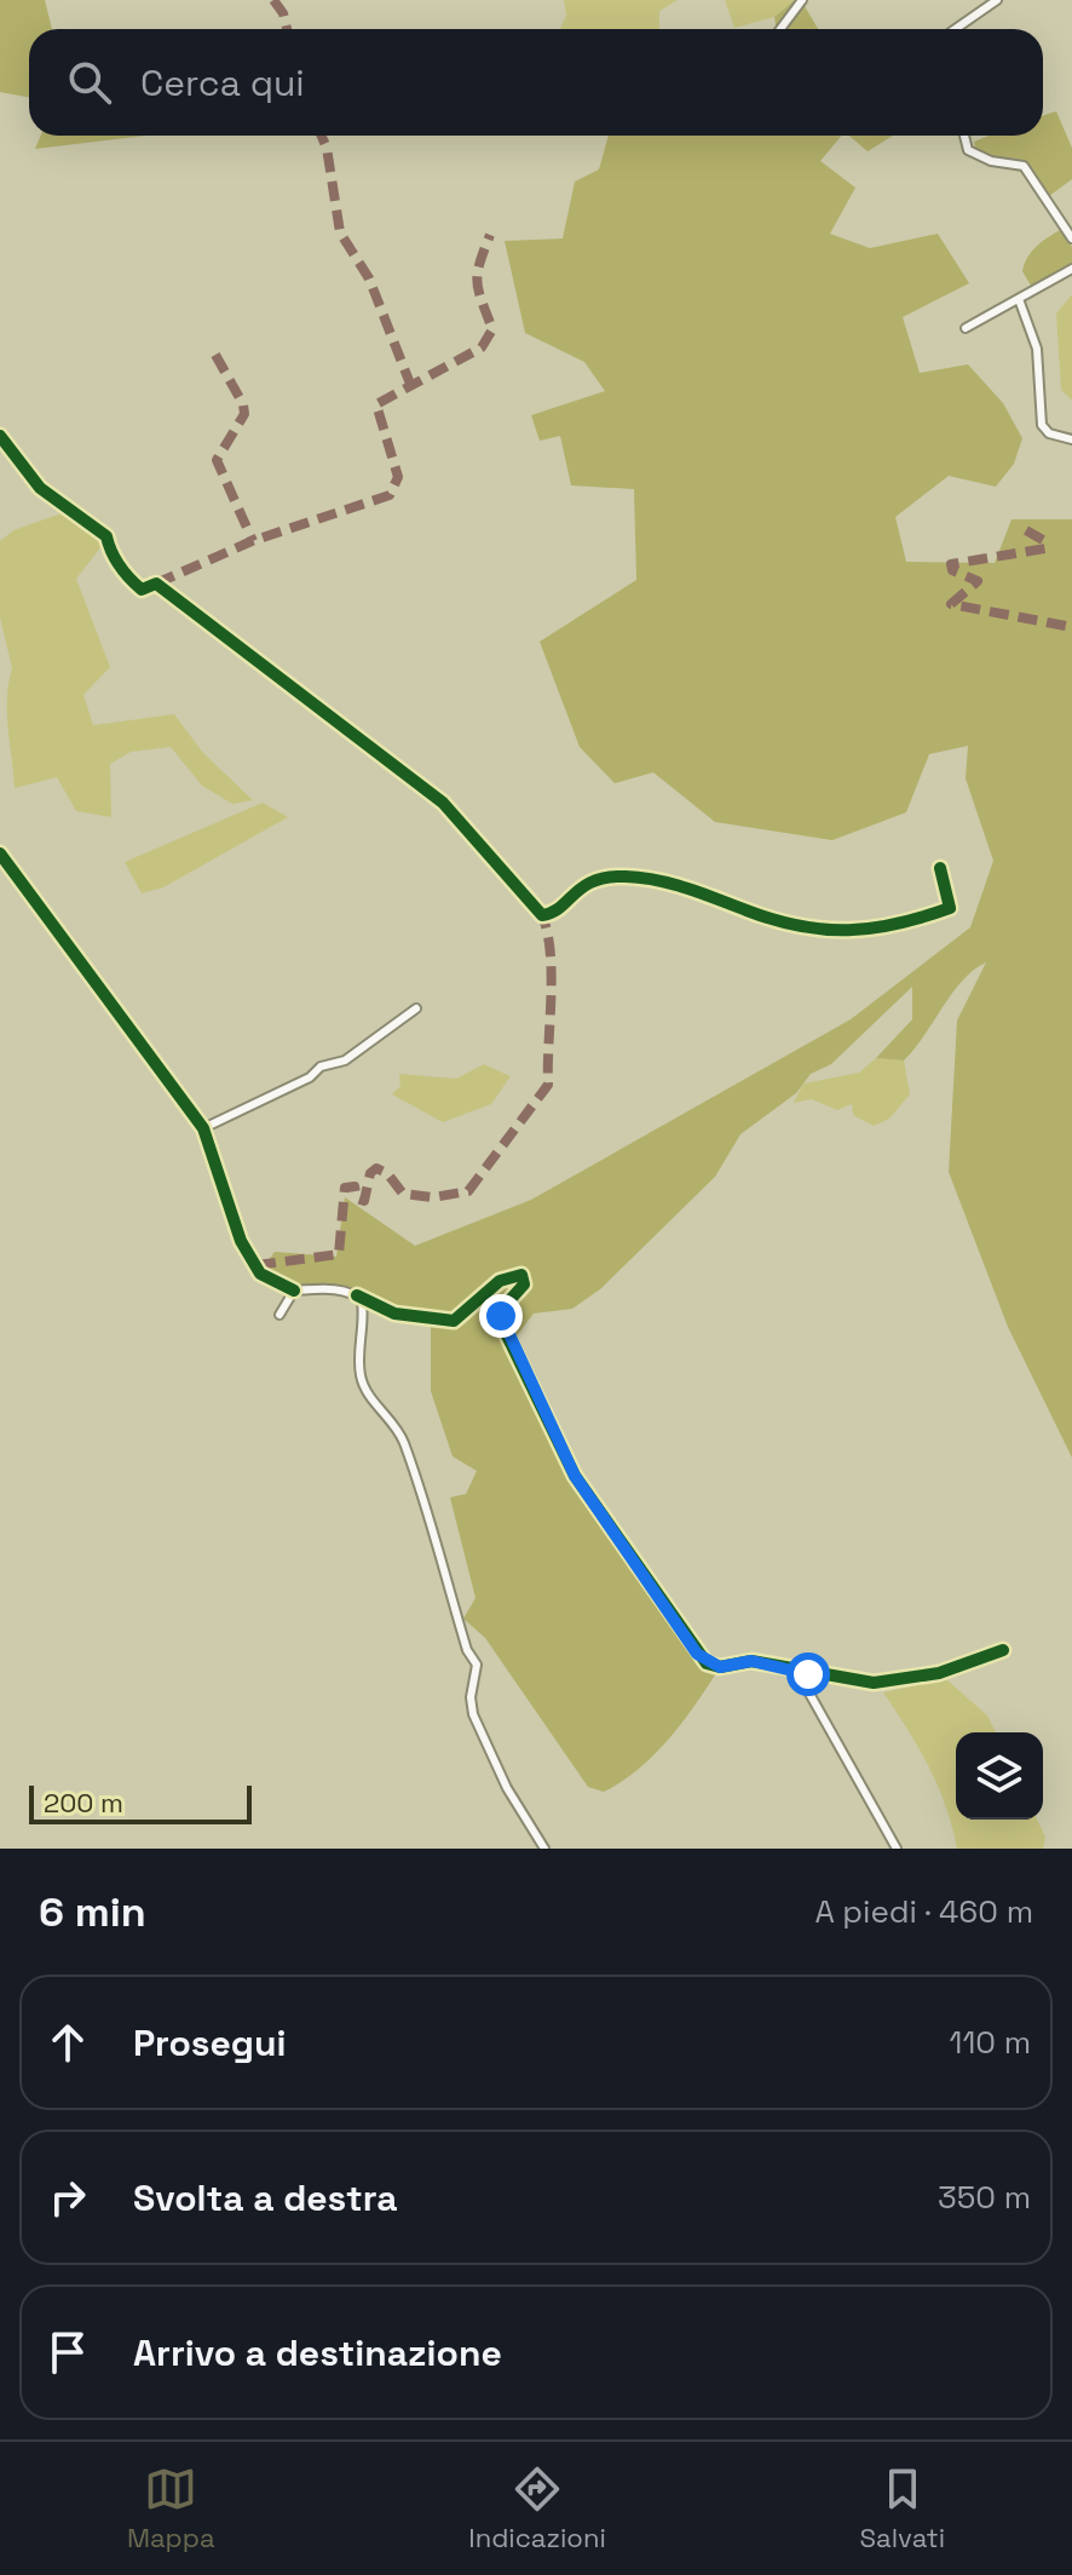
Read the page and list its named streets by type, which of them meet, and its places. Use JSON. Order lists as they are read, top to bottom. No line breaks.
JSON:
{"scale_bar":"200 m","page":{"search":"Cerca qui","scale":"200 m","heading":["6 min","A piedi · 460 m"],"list":[["Prosegui","110 m"],["Svolta a destra","350 m"],"Arrivo a destinazione"],"nav":["Mappa","Indicazioni","Salvati"]}}
